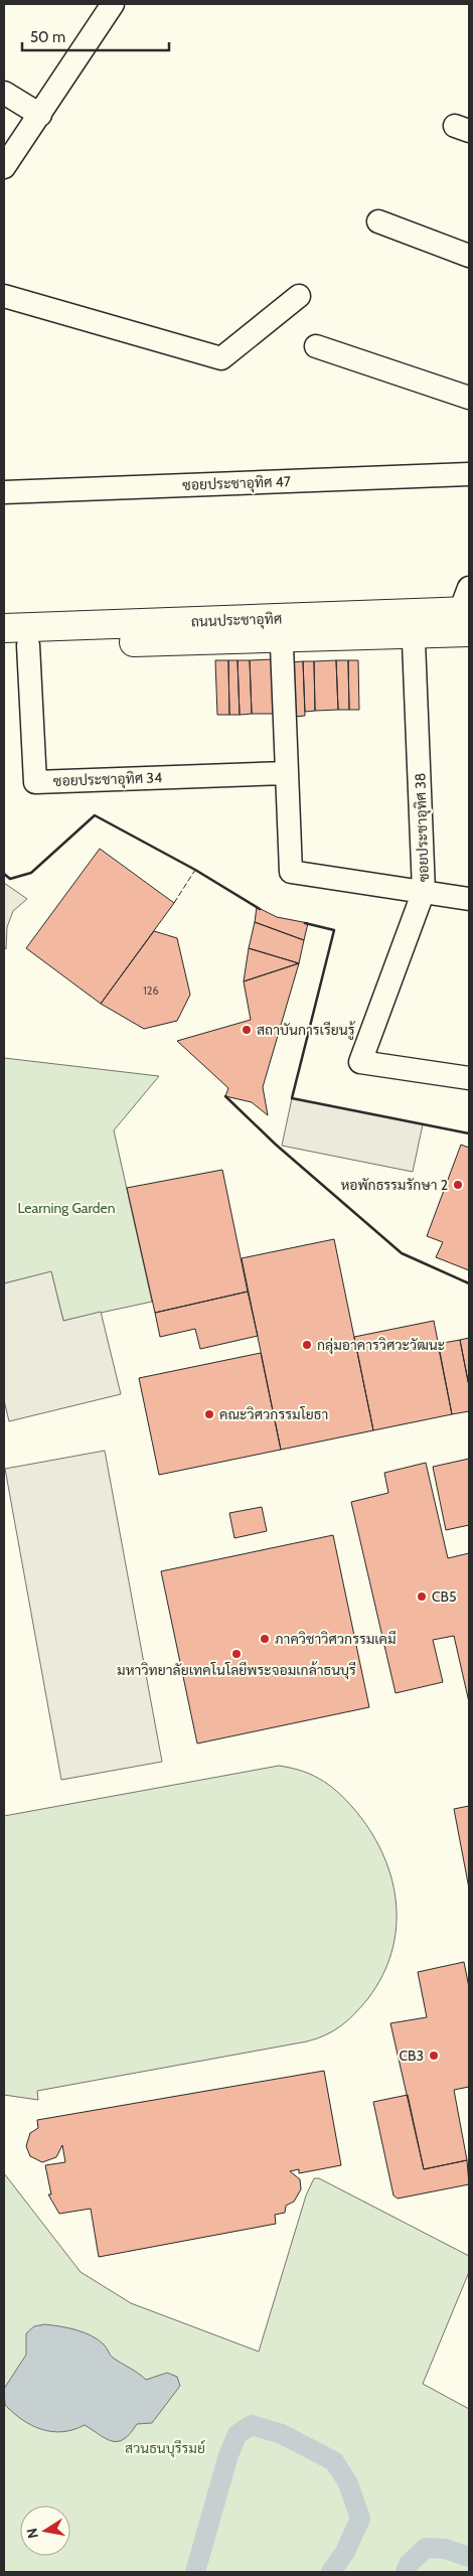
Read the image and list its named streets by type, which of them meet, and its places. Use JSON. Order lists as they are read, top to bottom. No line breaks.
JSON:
{"streets":{"main road":["ถนนประชาอุทิศ"],"street":["ซอยประชาอุทิศ 47","ซอยประชาอุทิศ 34","ซอยประชาอุทิศ 38"]},"crossings":[["ถนนประชาอุทิศ","ซอยประชาอุทิศ 34"],["ถนนประชาอุทิศ","ซอยประชาอุทิศ 38"]],"parks":["Learning Garden","สวนธนบุรีรมย์"],"places":["สถาบันการเรียนรู้","หอพักธรรมรักษา 2","กลุ่มอาคารวิศวะวัฒนะ","คณะวิศวกรรมโยธา","CB5","ภาควิชาวิศวกรรมเคมี","มหาวิทยาลัยเทคโนโลยีพระจอมเกล้าธนบุรี","CB3"],"house_numbers":["126"],"scale_bar":"50 m","north":"left"}
